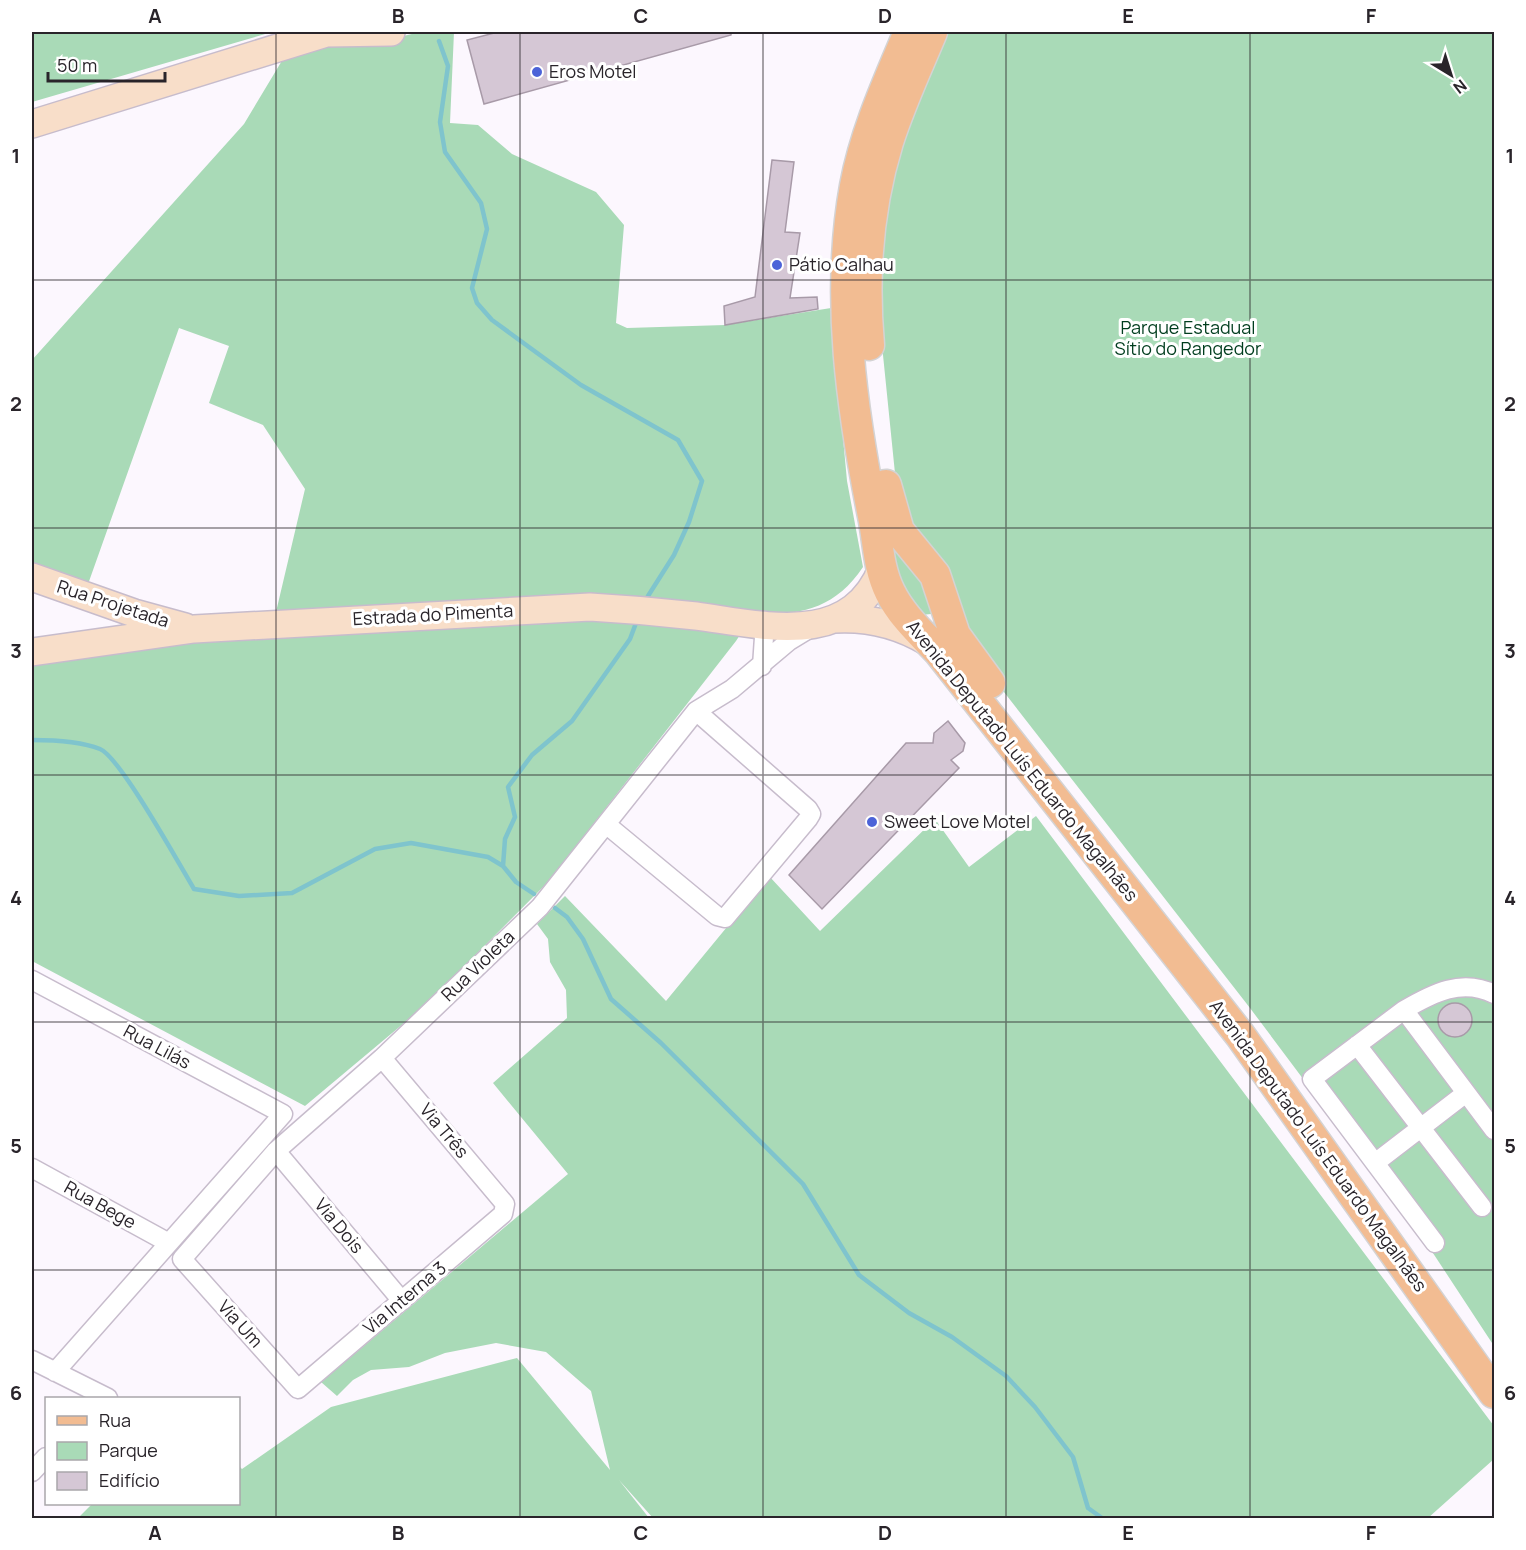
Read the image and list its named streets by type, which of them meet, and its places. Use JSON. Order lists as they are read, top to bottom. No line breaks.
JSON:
{"streets":{"main road":["Rua Projetada","Estrada do Pimenta","Avenida Deputado Luís Eduardo Magalhães"],"street":["Rua Violeta","Rua Lilás","Via Três","Rua Bege","Via Dois","Via Interna 3","Via Um"]},"crossings":[["Rua Projetada","Estrada do Pimenta"],["Estrada do Pimenta","Avenida Deputado Luís Eduardo Magalhães"],["Estrada do Pimenta","Rua Violeta"],["Rua Violeta","Via Três"],["Rua Violeta","Via Dois"],["Rua Violeta","Via Um"],["Rua Lilás","Rua Bege"],["Via Três","Via Interna 3"],["Via Dois","Via Interna 3"],["Via Interna 3","Via Um"]],"parks":["Parque Estadual Sítio do Rangedor"],"places":["Eros Motel","Pátio Calhau","Sweet Love Motel"],"legend":["Rua","Parque","Edifício"],"scale_bar":"50 m","north":"bottom right","grid":{"columns":["A","B","C","D","E","F"],"rows":["1","2","3","4","5","6"]}}
